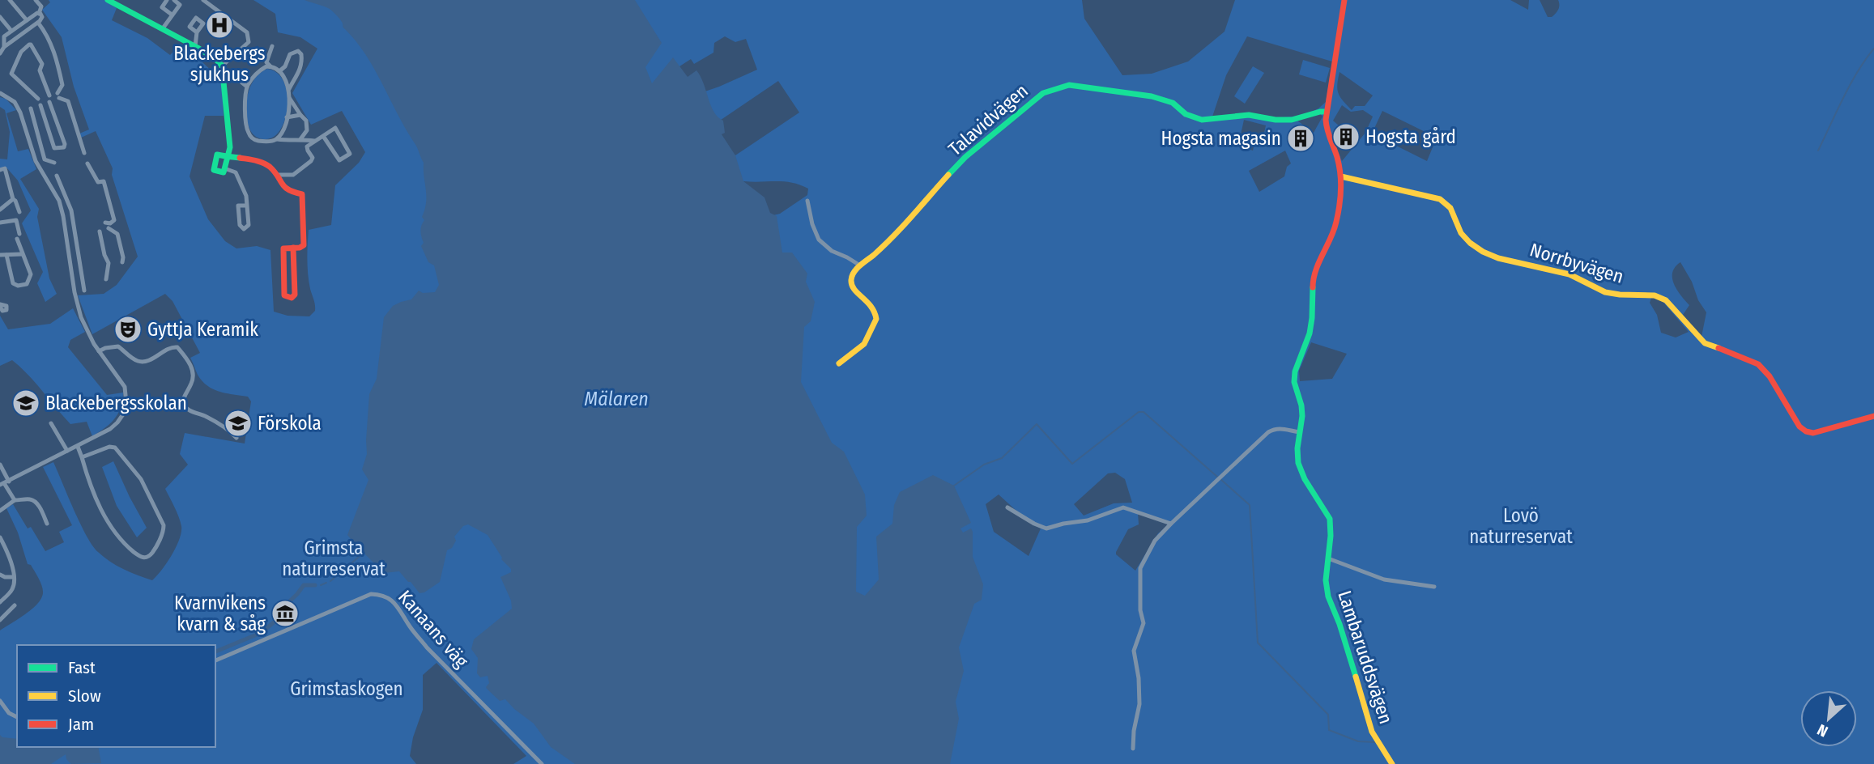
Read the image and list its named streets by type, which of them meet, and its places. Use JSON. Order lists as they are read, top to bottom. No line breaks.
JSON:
{"streets":{"street":["Talavidvägen","Norrbyvägen","Kanaans väg","Lambaruddsvägen"]},"crossings":[["Talavidvägen","Lambaruddsvägen"],["Norrbyvägen","Lambaruddsvägen"]],"water":["Mälaren"],"parks":["Lovö naturreservat","Grimsta naturreservat","Grimstaskogen"],"places":{"hospital":["Blackebergs sjukhus"],"building":["Hogsta gård","Hogsta magasin"],"theatre":["Gyttja Keramik"],"school or university":["Blackebergsskolan","Förskola"],"museum":["Kvarnvikens kvarn & såg"]},"legend":["Fast","Slow","Jam"],"north":"bottom left"}
